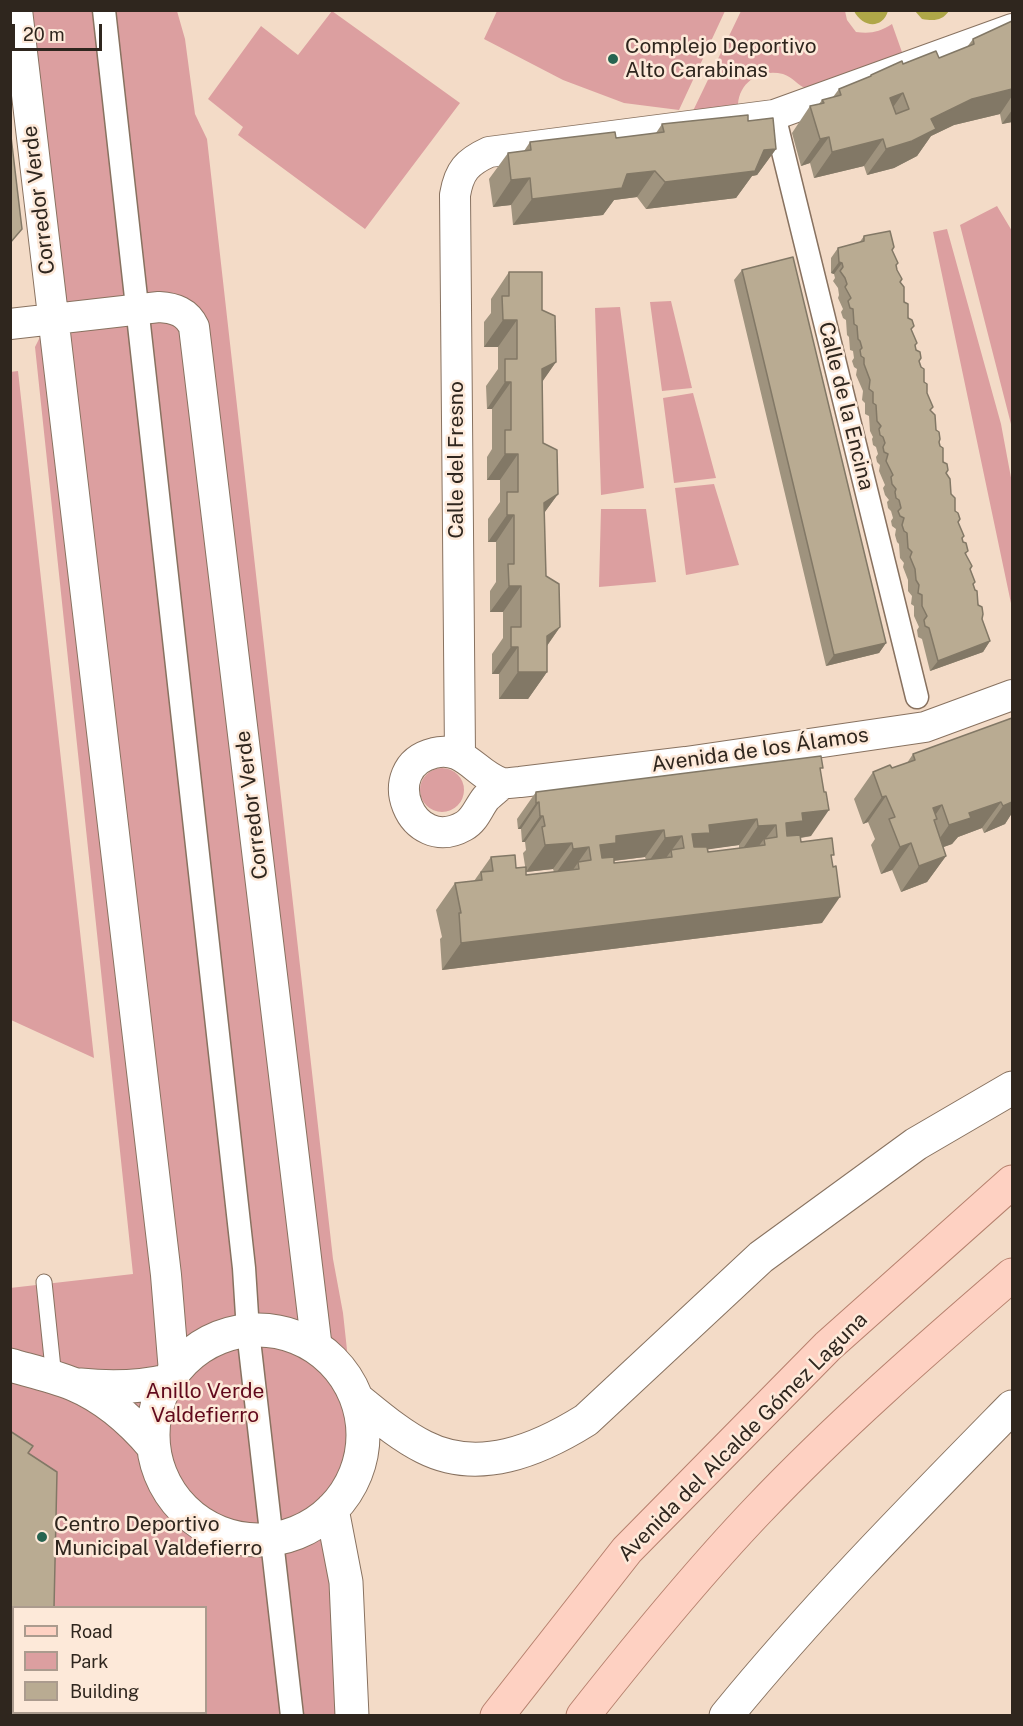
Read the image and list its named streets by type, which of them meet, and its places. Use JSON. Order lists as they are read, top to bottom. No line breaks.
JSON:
{"streets":{"main road":["Avenida del Alcalde Gómez Laguna"],"street":["Corredor Verde","Calle de la Encina","Calle del Fresno","Avenida de los Álamos"]},"crossings":[["Calle de la Encina","Calle del Fresno"],["Calle del Fresno","Avenida de los Álamos"]],"parks":["Anillo Verde Valdefierro"],"places":["Complejo Deportivo Alto Carabinas","Centro Deportivo Municipal Valdefierro"],"legend":["Road","Park","Building"],"scale_bar":"20 m"}
